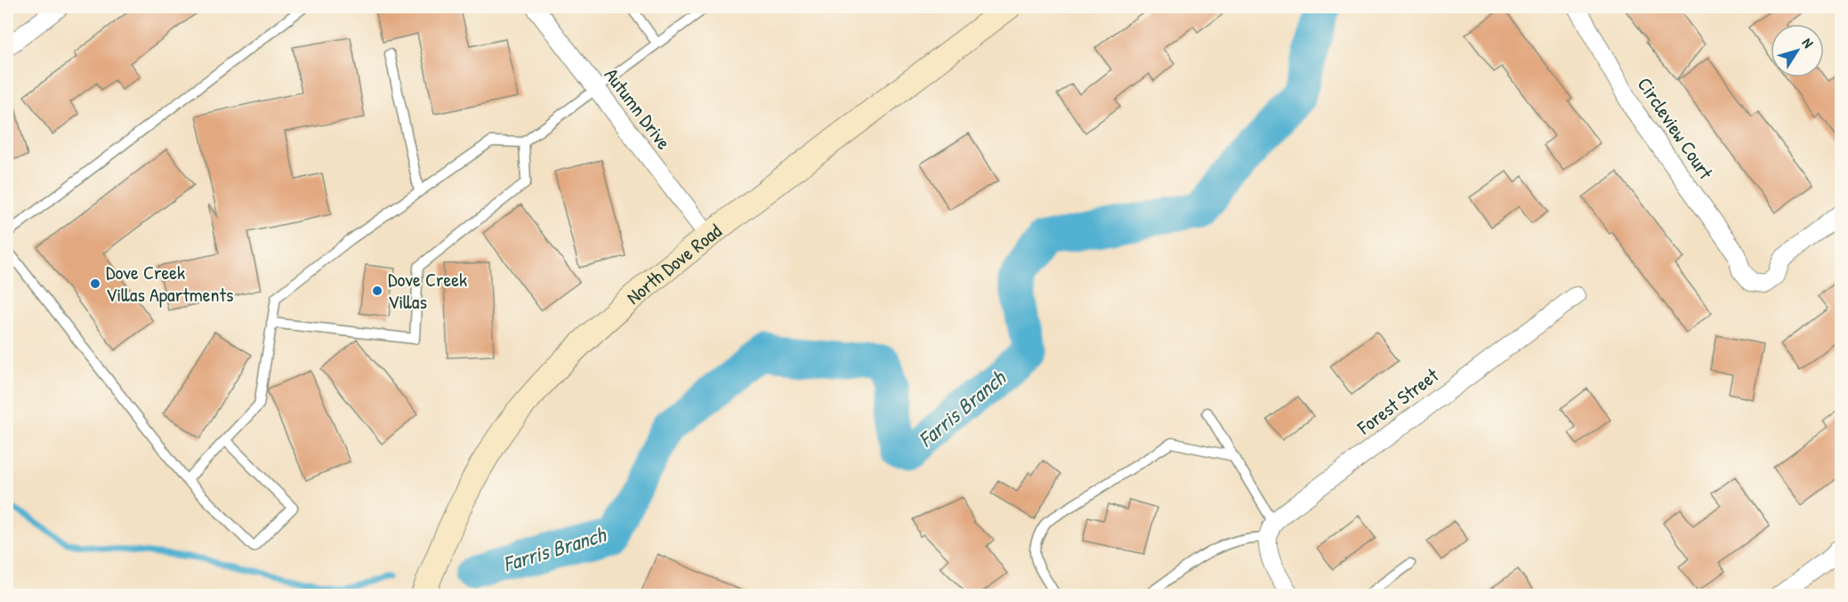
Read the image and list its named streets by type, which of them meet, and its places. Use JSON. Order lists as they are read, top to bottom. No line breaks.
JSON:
{"streets":{"street":["Autumn Drive","Circleview Court","North Dove Road","Forest Street"]},"crossings":[["Autumn Drive","North Dove Road"]],"water":["Farris Branch"],"places":["Dove Creek Villas Apartments","Dove Creek Villas"],"north":"top right"}
